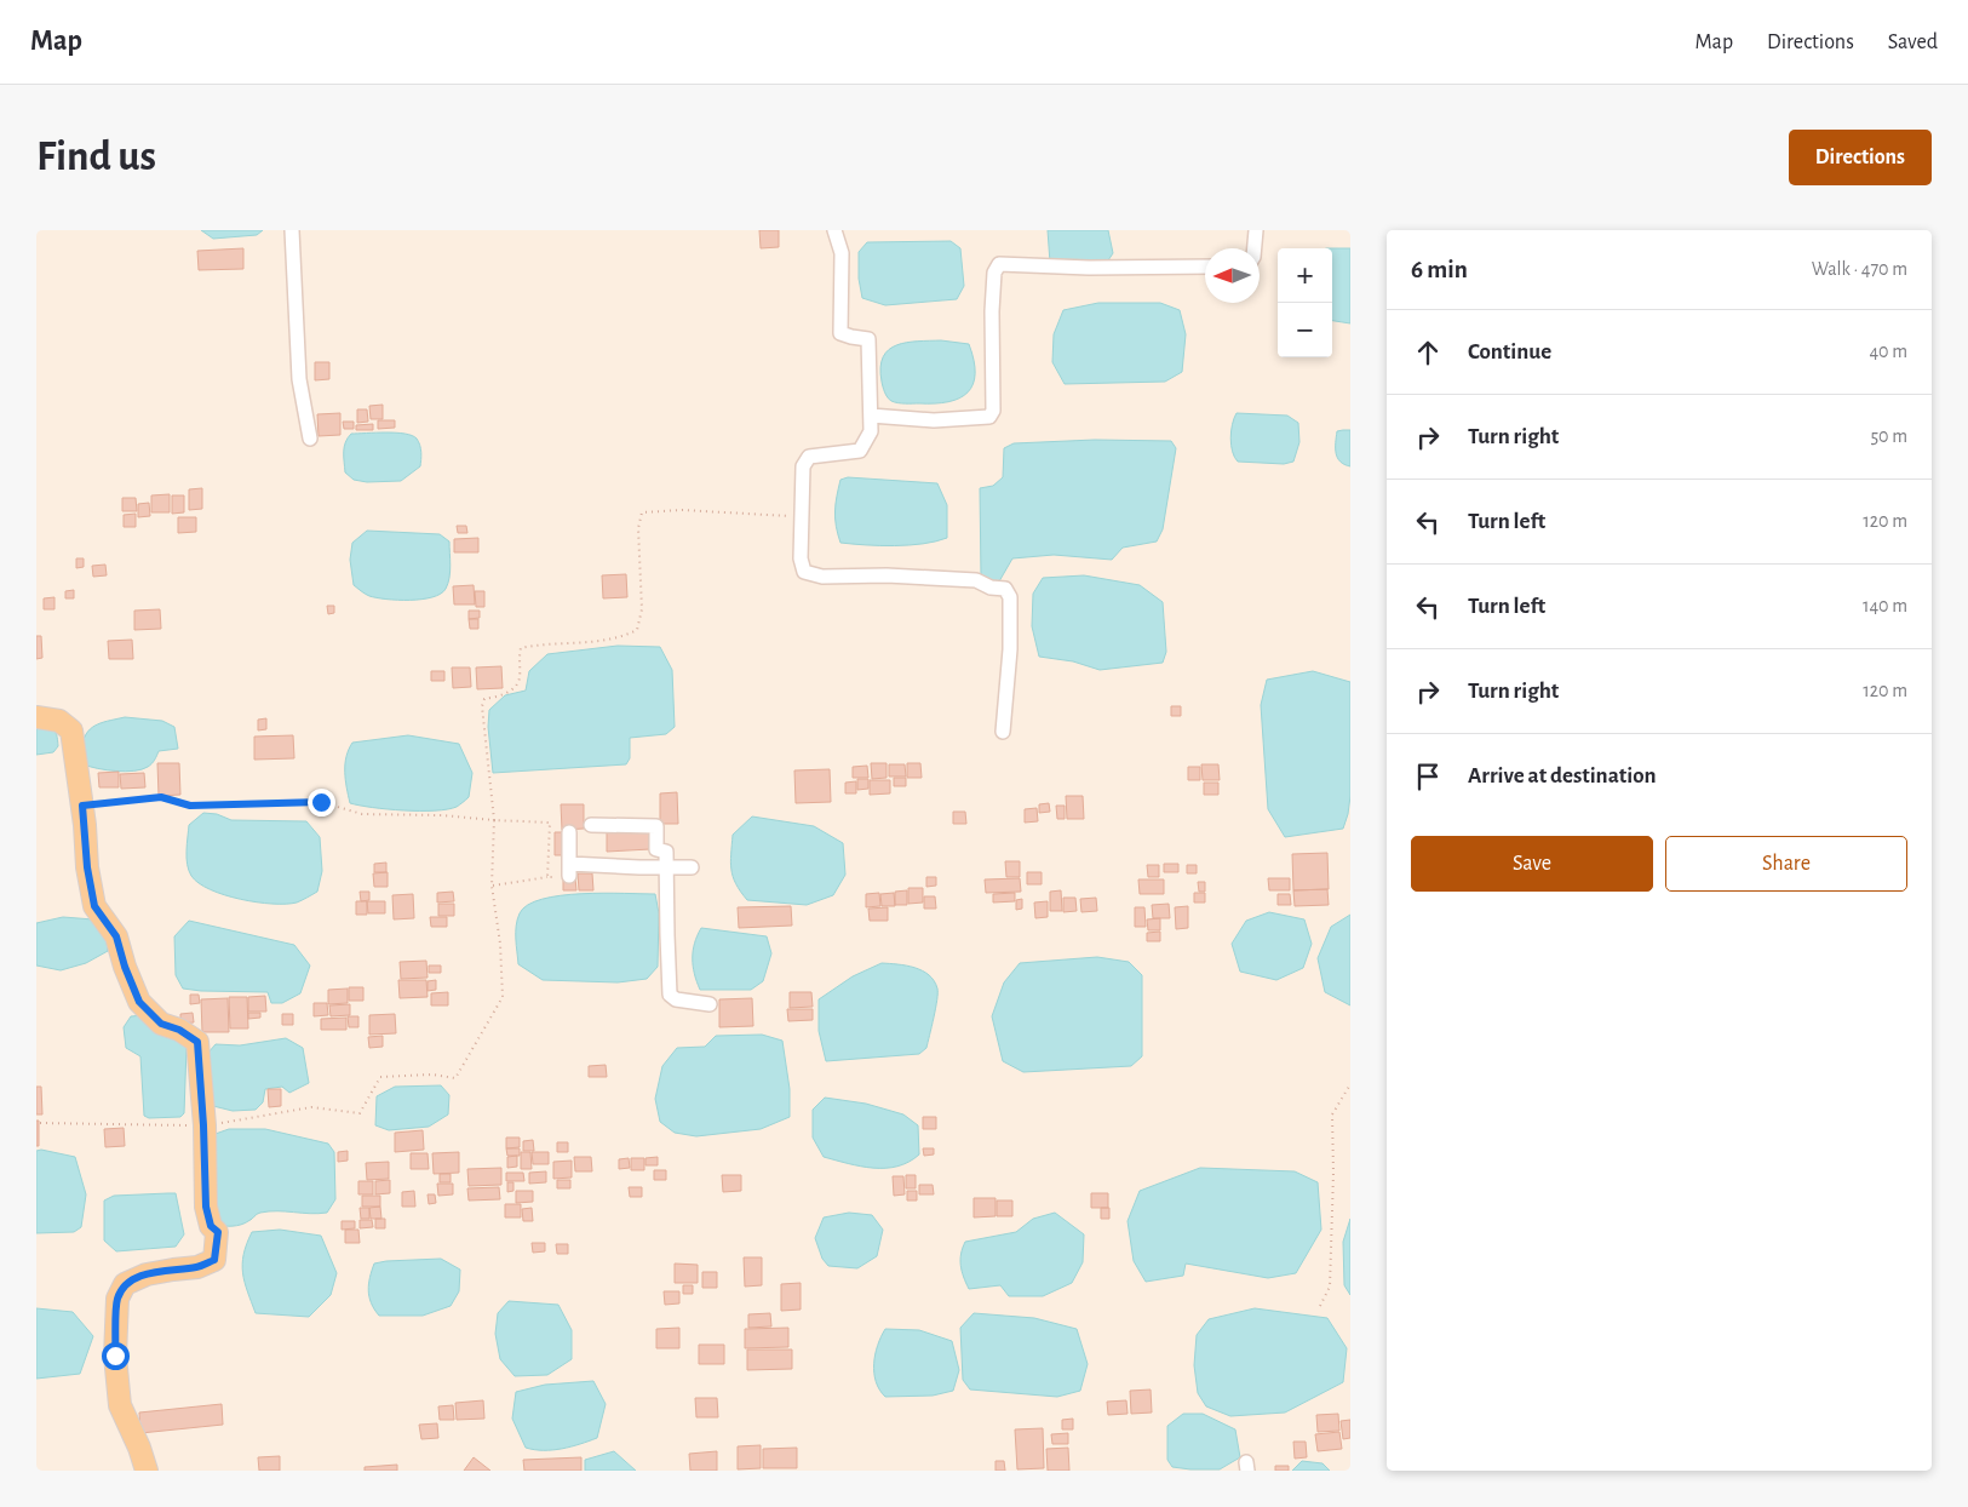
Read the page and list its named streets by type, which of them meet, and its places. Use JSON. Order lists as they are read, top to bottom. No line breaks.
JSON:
{"north":"left","page":{"header":"Map","nav":["Map","Directions","Saved"],"buttons":["Directions",["Save","Share"]],"title":"Find us","heading":["6 min","Walk · 470 m"],"map_buttons":["+","−"],"list":[["Continue","40 m"],["Turn right","50 m"],["Turn left","120 m"],["Turn left","140 m"],["Turn right","120 m"],"Arrive at destination"]}}
